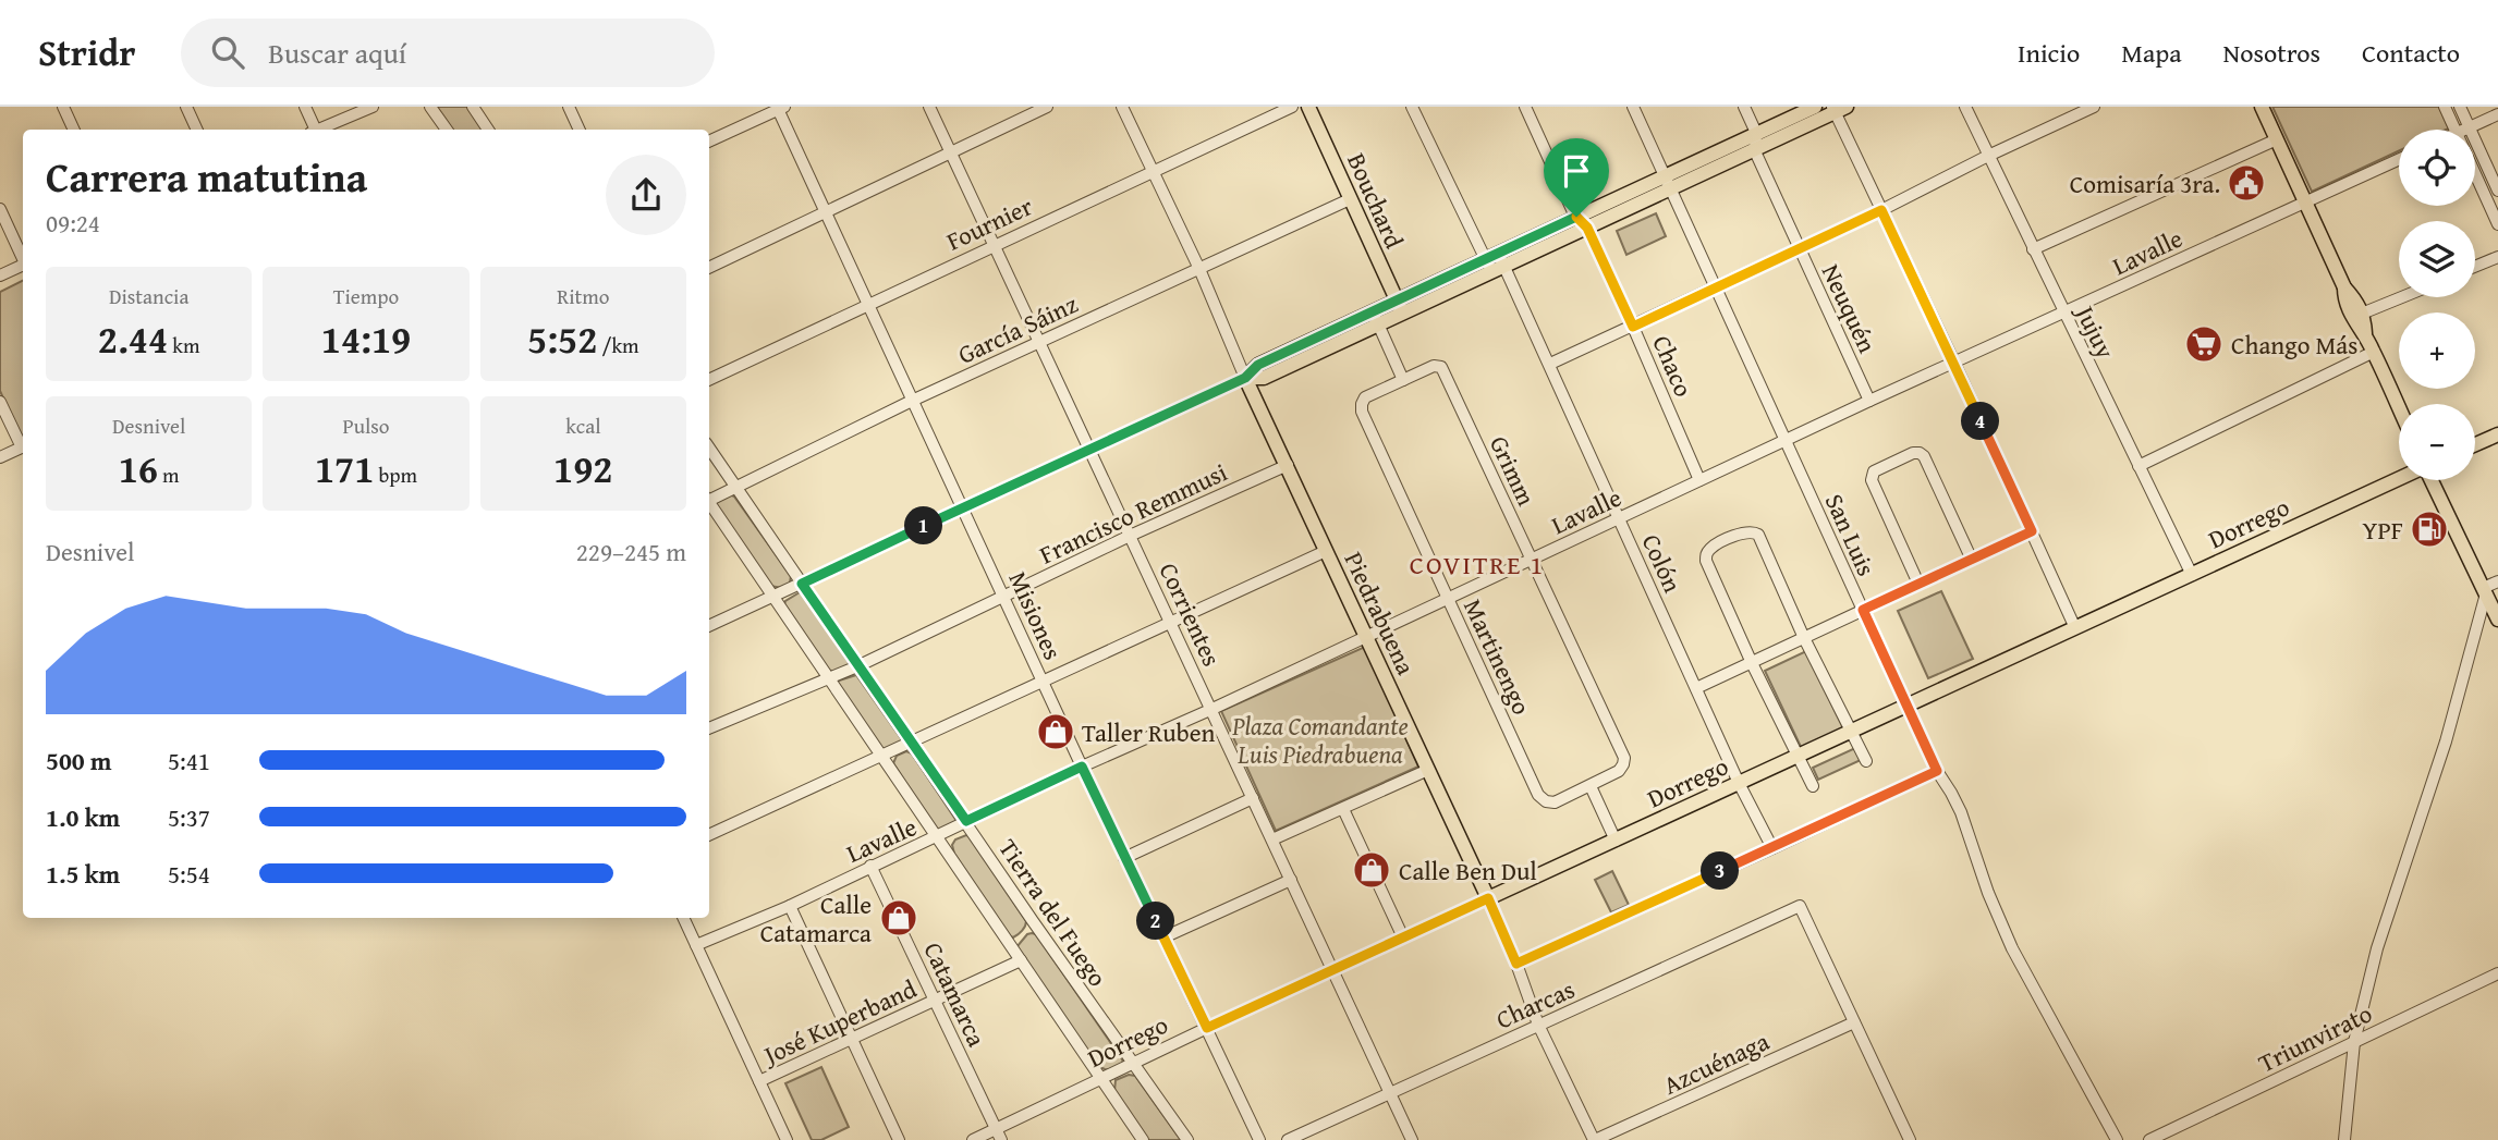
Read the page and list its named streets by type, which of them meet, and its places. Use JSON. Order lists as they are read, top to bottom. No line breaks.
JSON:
{"streets":{"main road":["Bouchard","Dorrego","Piedrabuena"],"street":["Fournier","Lavalle","Neuquén","García Sáinz","Jujuy","Chaco","Grimm","Francisco Remmusi","San Luis","Colón","Corrientes","Misiones","Martinengo","Tierra del Fuego","Catamarca","Charcas","José Kuperband","Triunvirato","Azcuénaga"]},"crossings":[["Bouchard","García Sáinz"],["Fournier","Piedrabuena"],["Fournier","Corrientes"],["Fournier","Misiones"],["Lavalle","Neuquén"],["Lavalle","Jujuy"],["Lavalle","Chaco"],["Lavalle","Grimm"],["Lavalle","San Luis"],["Lavalle","Colón"],["Lavalle","Piedrabuena"],["Lavalle","Corrientes"],["Lavalle","Misiones"],["Lavalle","Martinengo"],["Lavalle","Tierra del Fuego"],["Lavalle","Catamarca"],["García Sáinz","Piedrabuena"],["García Sáinz","Corrientes"],["García Sáinz","Misiones"],["García Sáinz","Tierra del Fuego"],["Jujuy","Dorrego"],["Grimm","Martinengo"],["Francisco Remmusi","Piedrabuena"],["Francisco Remmusi","Corrientes"],["Francisco Remmusi","Misiones"],["Francisco Remmusi","Tierra del Fuego"],["Dorrego","San Luis"],["Dorrego","Colón"],["Dorrego","Piedrabuena"],["Dorrego","Corrientes"],["Dorrego","Misiones"],["Dorrego","Tierra del Fuego"],["Dorrego","Catamarca"],["Piedrabuena","Charcas"],["Piedrabuena","Azcuénaga"],["Corrientes","Charcas"],["Catamarca","José Kuperband"],["Charcas","Azcuénaga"]],"districts":["COVITRE 1"],"parks":["Plaza Comandante Luis Piedrabuena"],"places":{"public building":["Comisaría 3ra."],"supermarket":["Chango Más"],"fuel station":["YPF"],"shop":["Taller Ruben","Calle Ben Dul","Calle Catamarca"]},"page":{"header":"Stridr","search":"Buscar aquí","nav":["Inicio","Mapa","Nosotros","Contacto"],"map_buttons":["+","−"],"heading":["Carrera matutina","09:24"],"stats":[["Distancia","2.44 km"],["Tiempo","14:19"],["Ritmo","5:52 /km"],["Desnivel","16 m"],["Pulso","171 bpm"],["kcal","192"]],"pins":["4","1","3","2"],"chart":["Desnivel","229–245 m"],"list":[{"name":"500 m","note":"5:41"},{"name":"1.0 km","note":"5:37"},{"name":"1.5 km","note":"5:54"}]}}
